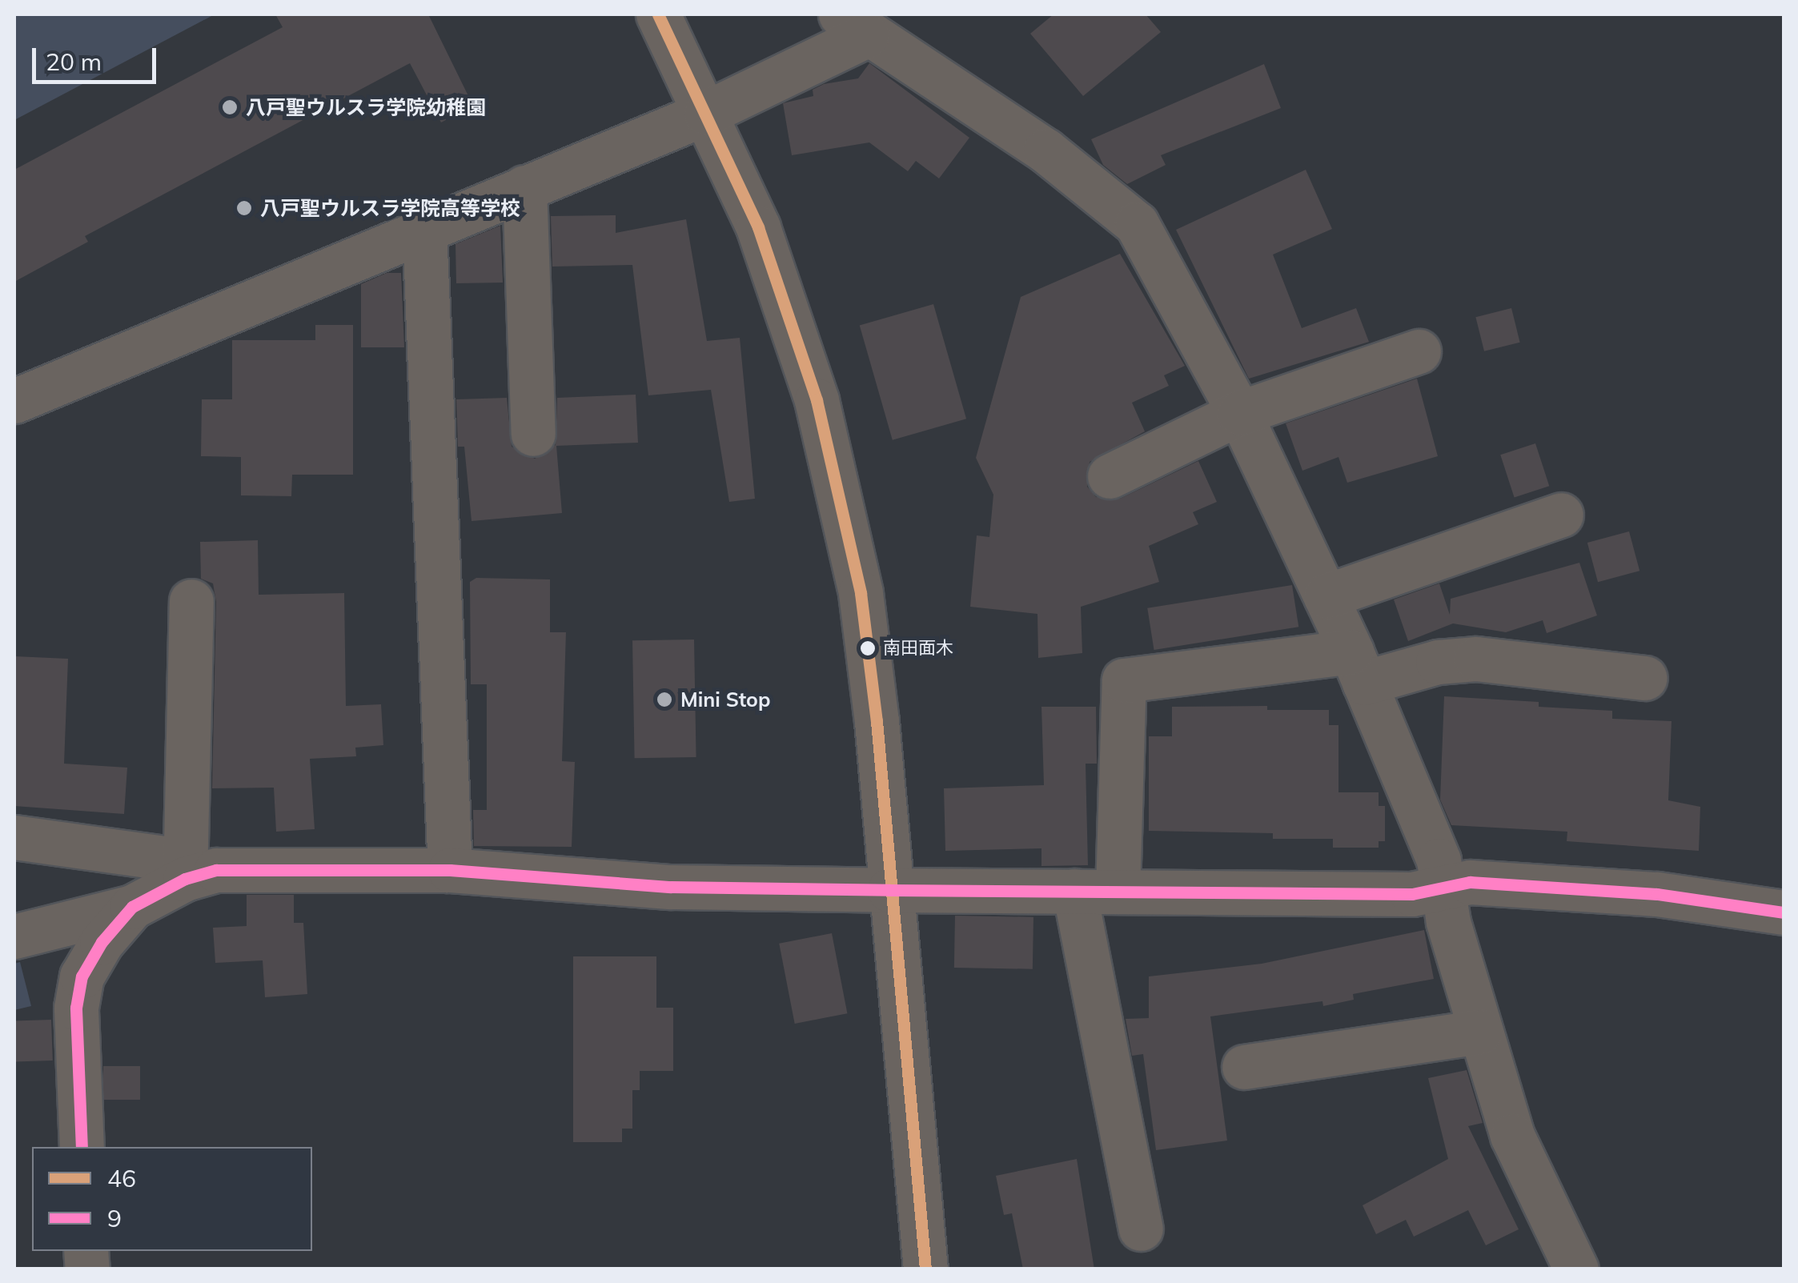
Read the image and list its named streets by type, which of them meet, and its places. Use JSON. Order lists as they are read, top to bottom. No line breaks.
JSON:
{"places":["八戸聖ウルスラ学院幼稚園","八戸聖ウルスラ学院高等学校","南田面木","Mini Stop"],"lines":["transit line 46","transit line 9"],"legend":["46","9"],"scale_bar":"20 m"}
